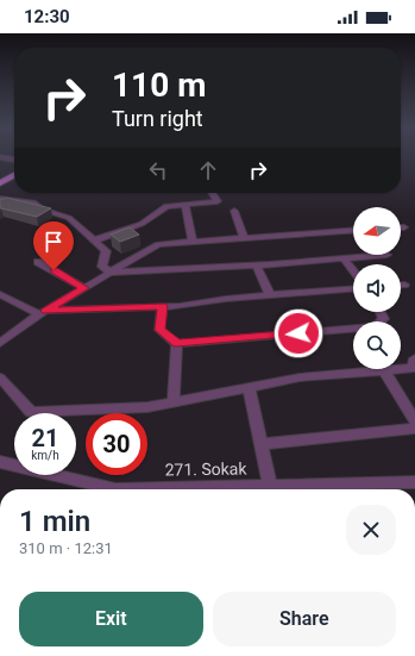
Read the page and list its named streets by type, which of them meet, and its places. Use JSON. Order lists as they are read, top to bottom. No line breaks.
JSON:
{"streets":{"street":["271. Sokak"]},"north":"left","page":{"status":"12:30","turn":["110 m","Turn right"],"speed":"21 km/h","limit":"30","heading":["1 min","310 m · 12:31"],"buttons":["Exit","Share"]}}
